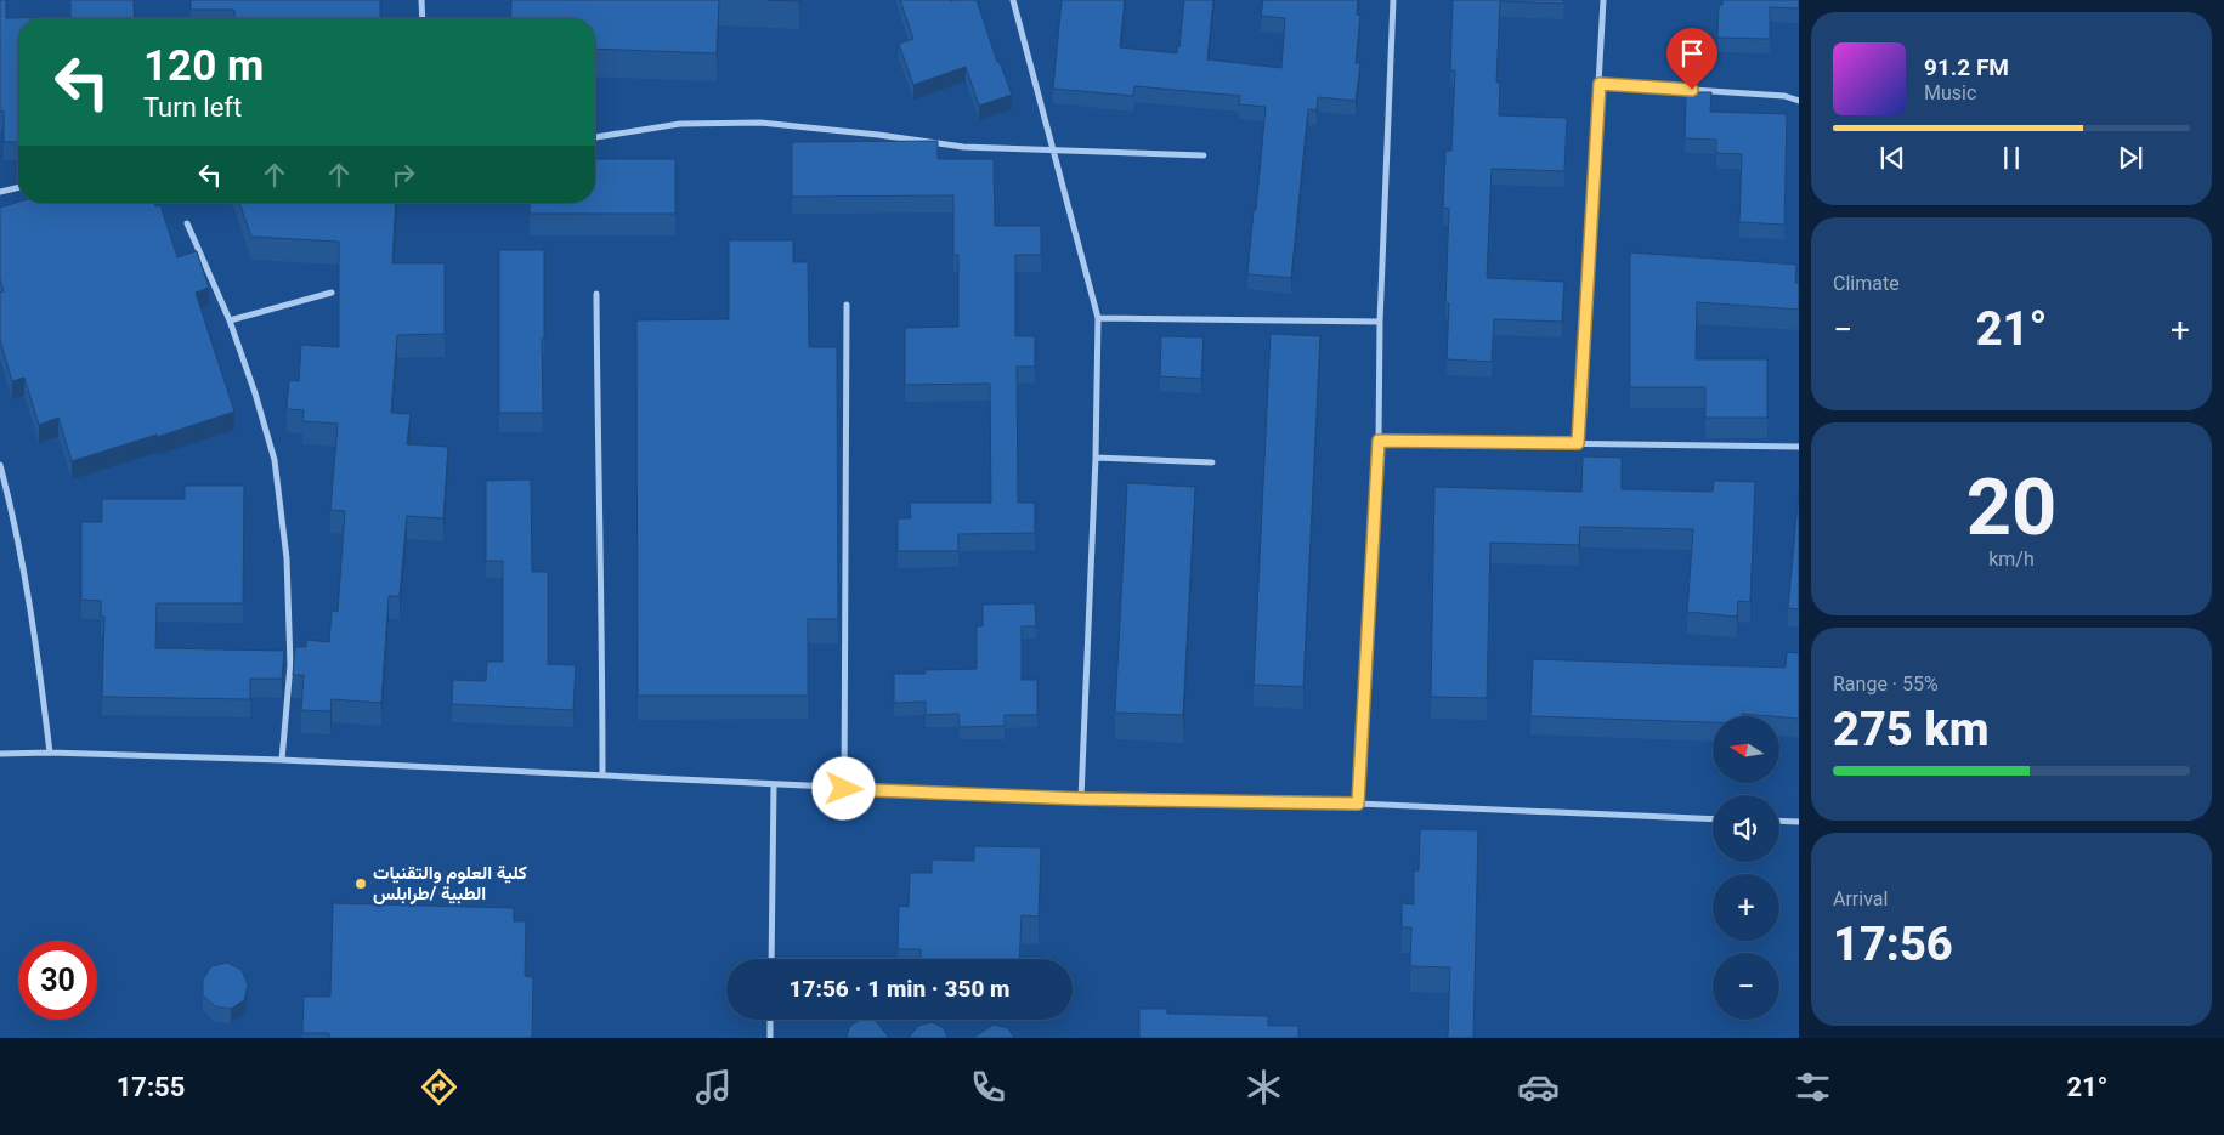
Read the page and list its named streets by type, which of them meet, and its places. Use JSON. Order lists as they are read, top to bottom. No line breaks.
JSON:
{"places":["كلية العلوم والتقنيات الطبية /طرابلس"],"north":"left","page":{"turn":["120 m","Turn left"],"song":["91.2 FM","Music"],"tile":["Climate",["20","km/h"],["Range · 55%","275 km"],["Arrival","17:56"]],"heat":["−","21°","+"],"map_buttons":["+","−"],"limit":"30","trip":"17:56 · 1 min · 350 m","tabs":["17:55","21°"]}}
